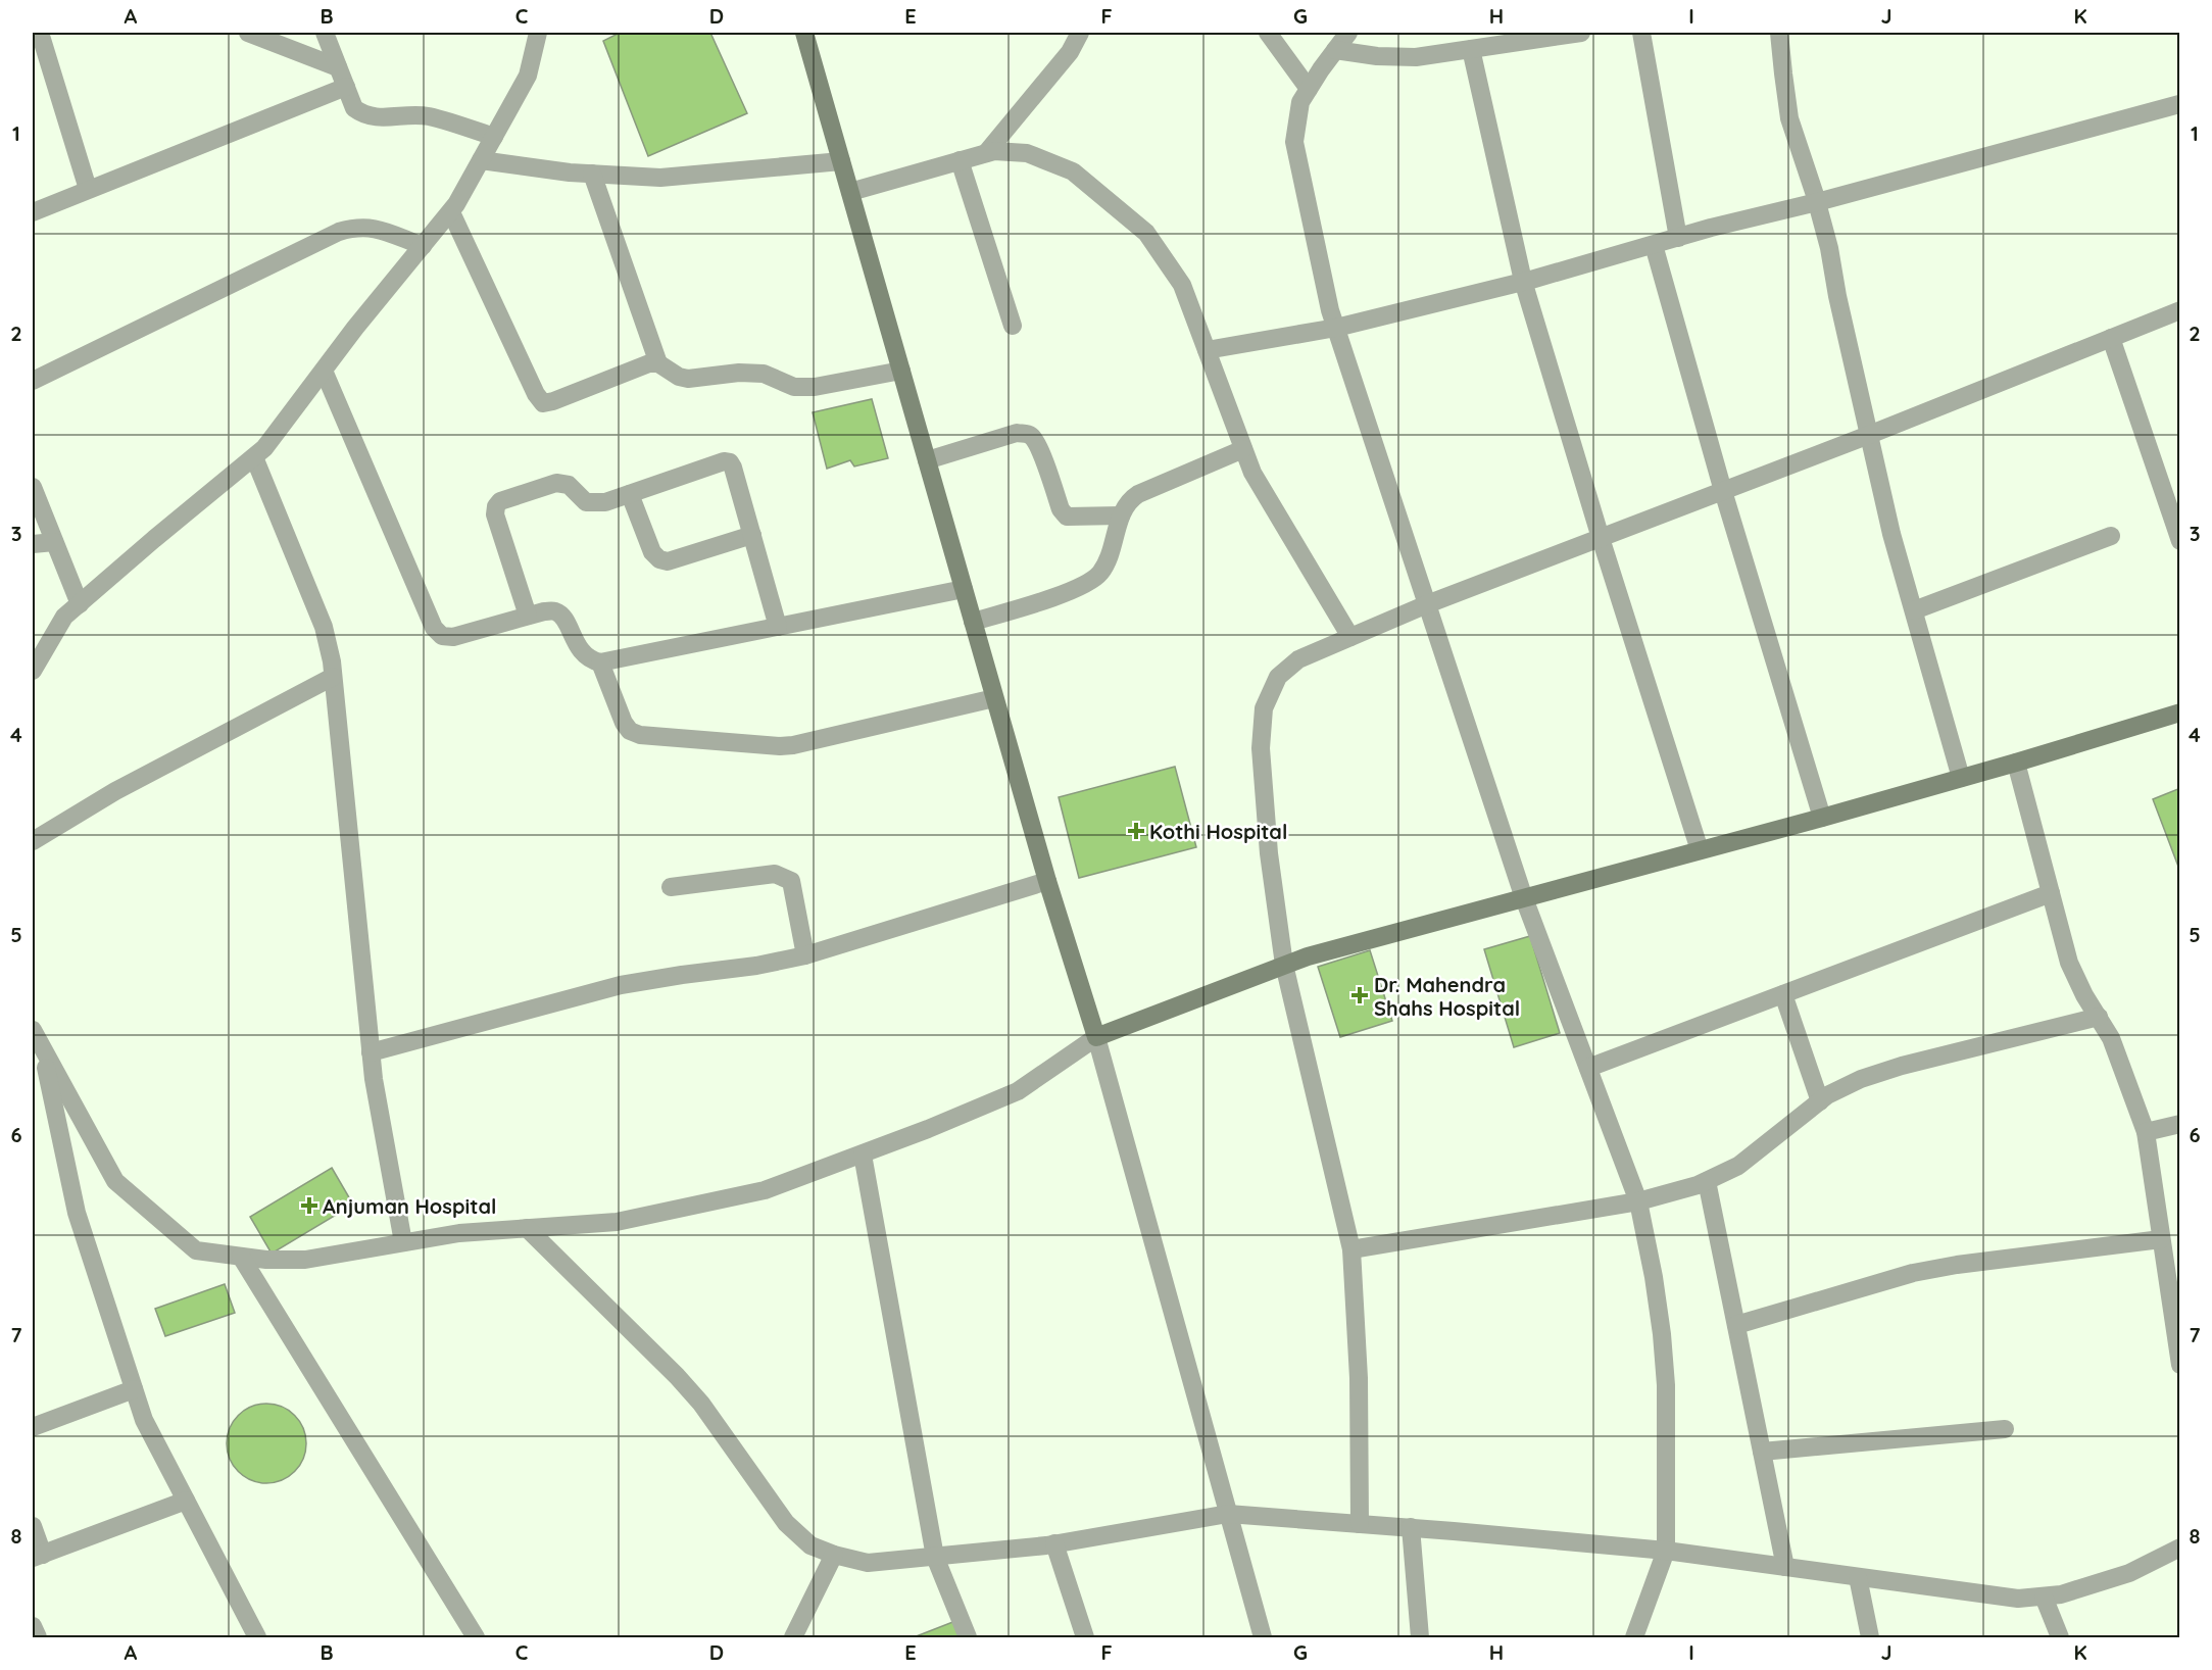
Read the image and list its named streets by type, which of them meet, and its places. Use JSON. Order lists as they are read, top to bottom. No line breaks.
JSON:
{"places":{"health":["Kothi Hospital","Dr. Mahendra Shahs Hospital","Anjuman Hospital"]},"grid":{"columns":["A","B","C","D","E","F","G","H","I","J","K"],"rows":["1","2","3","4","5","6","7","8"]}}
